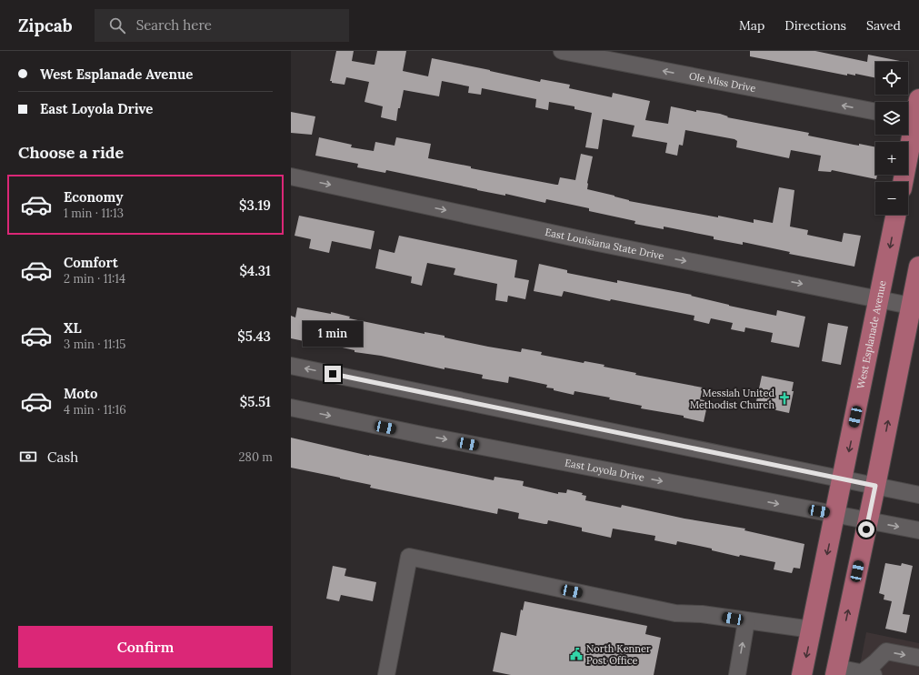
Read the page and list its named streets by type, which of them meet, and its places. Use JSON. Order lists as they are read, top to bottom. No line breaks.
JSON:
{"streets":{"main road":["West Esplanade Avenue"],"street":["Ole Miss Drive","East Louisiana State Drive","East Loyola Drive"]},"crossings":[["East Louisiana State Drive","West Esplanade Avenue"],["West Esplanade Avenue","East Loyola Drive"]],"one_way":["Ole Miss Drive","East Louisiana State Drive"],"places":{"church":["Messiah United Methodist Church"],"public building":["North Kenner Post Office"]},"page":{"header":"Zipcab","search":"Search here","nav":["Map","Directions","Saved"],"banner":["West Esplanade Avenue","East Loyola Drive"],"map_buttons":["+","−"],"heading":"Choose a ride","list":[{"name":"Economy","note":"1 min · 11:13","value":"$3.19"},{"name":"Comfort","note":"2 min · 11:14","value":"$4.31"},{"name":"XL","note":"3 min · 11:15","value":"$5.43"},{"name":"Moto","note":"4 min · 11:16","value":"$5.51"}],"bubble":"1 min","pay":["Cash","280 m"],"buttons":"Confirm"}}
